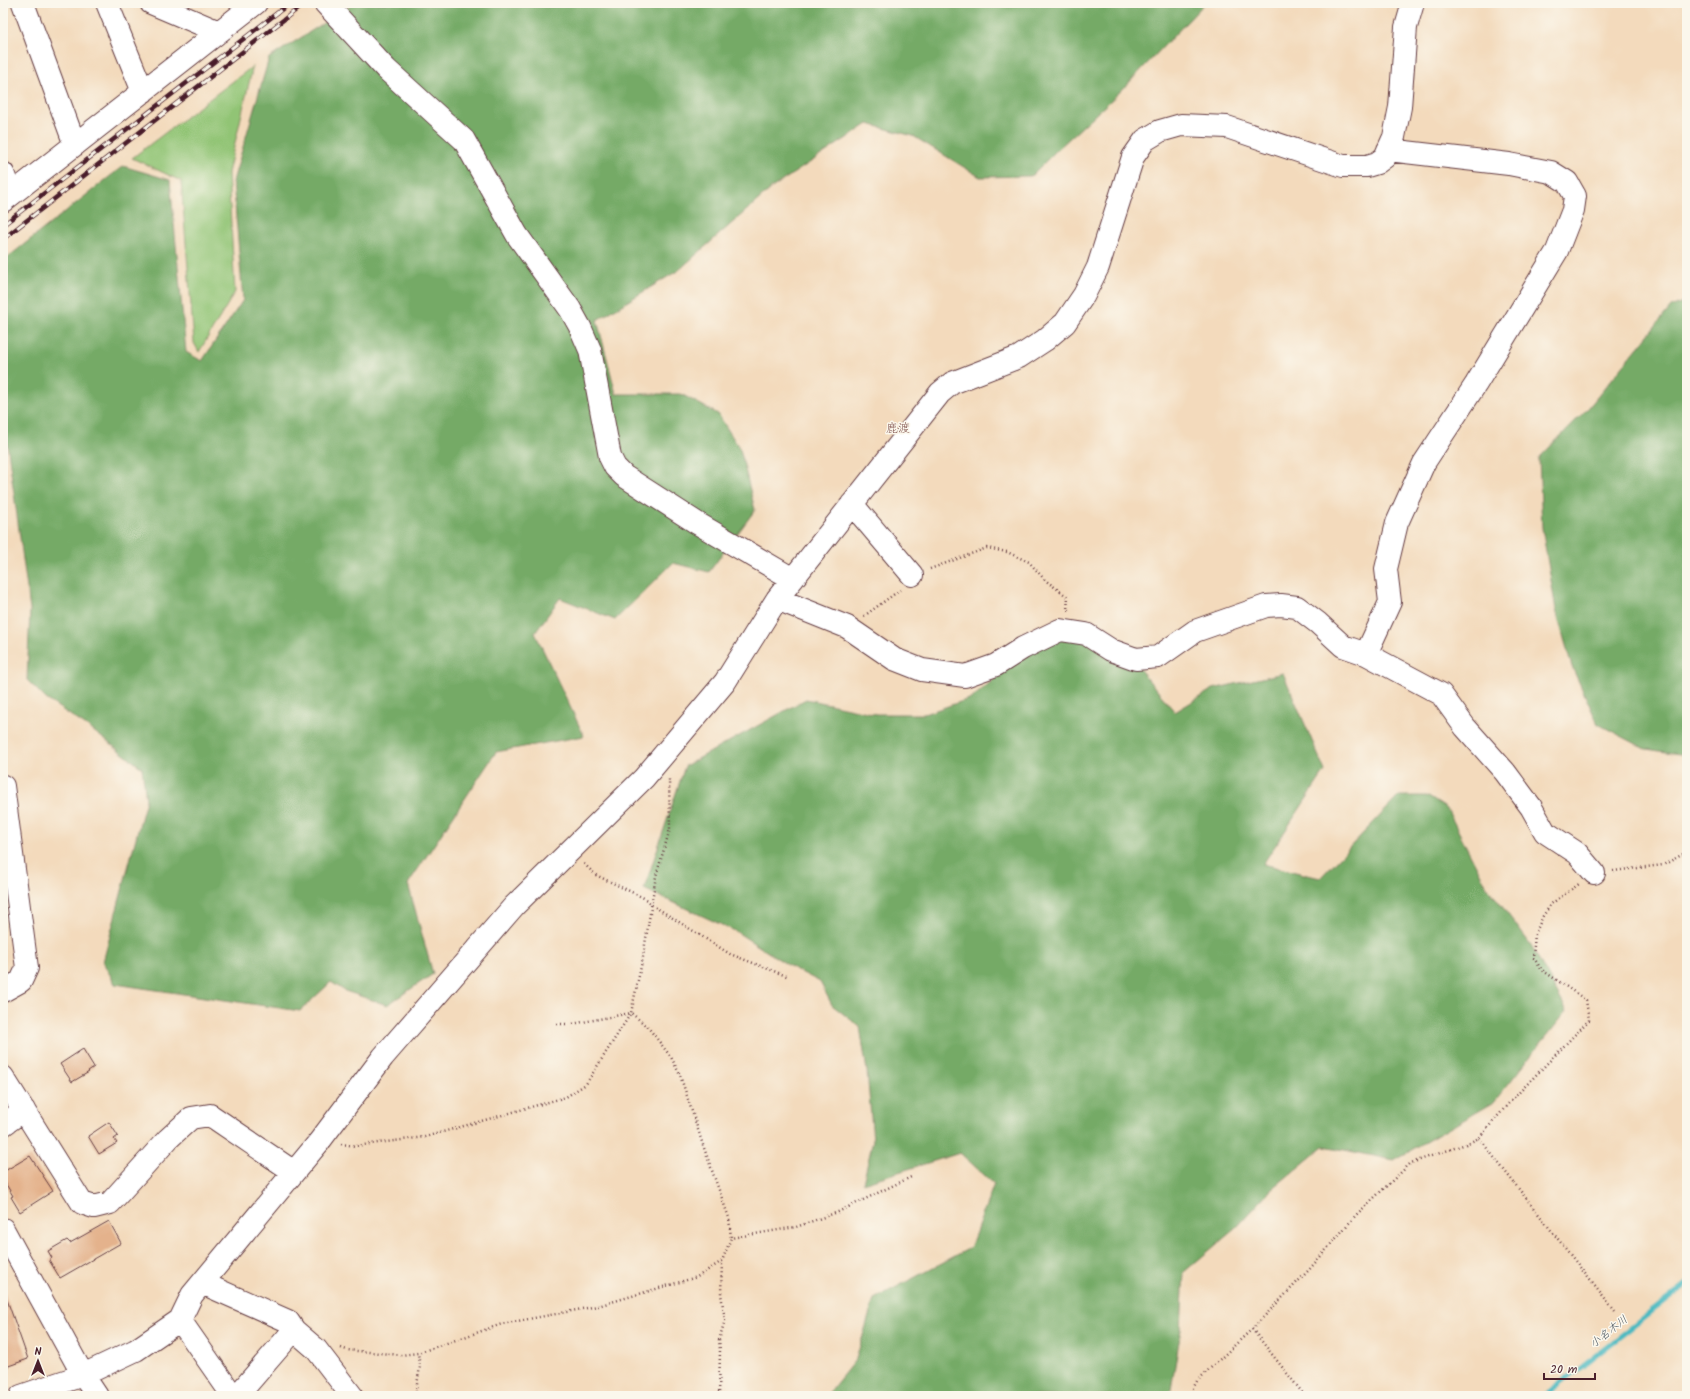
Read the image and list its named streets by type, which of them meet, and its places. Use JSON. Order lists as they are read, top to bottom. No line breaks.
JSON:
{"districts":["鹿渡"],"water":["小名木川"],"scale_bar":"20 m","north":"top"}
